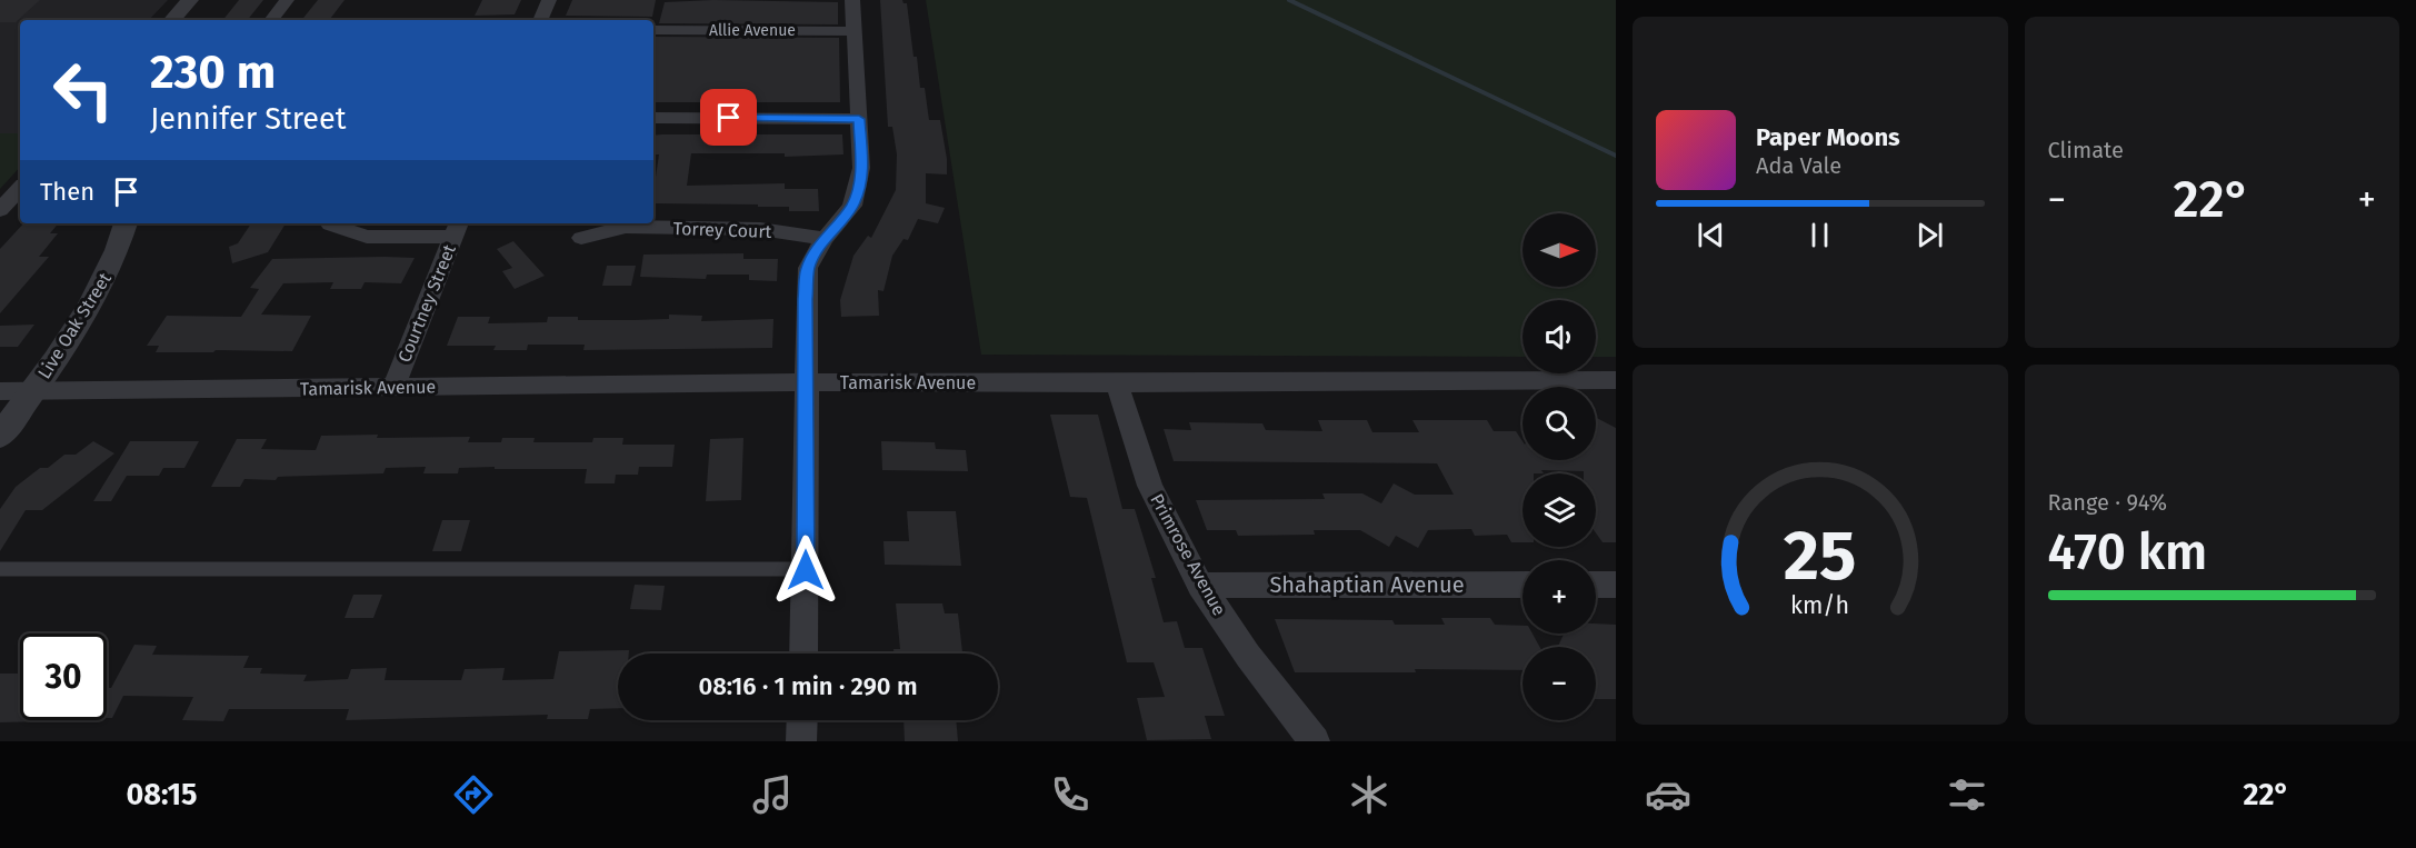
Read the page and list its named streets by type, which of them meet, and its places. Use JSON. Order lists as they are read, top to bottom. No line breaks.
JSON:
{"streets":{"street":["Allie Avenue","Torrey Court","Courtney Street","Live Oak Street","Tamarisk Avenue","Primrose Avenue","Shahaptian Avenue"]},"crossings":[["Courtney Street","Tamarisk Avenue"],["Live Oak Street","Tamarisk Avenue"],["Tamarisk Avenue","Primrose Avenue"],["Primrose Avenue","Shahaptian Avenue"]],"north":"right","page":{"tile":["Climate",["Range · 94%","470 km"]],"turn":["230 m","Jennifer Street"],"song":["Paper Moons","Ada Vale"],"then":"Then","heat":["−","22°","+"],"map_buttons":["+","−"],"limit":"30","trip":"08:16 · 1 min · 290 m","tabs":["08:15","22°"],"gauge":["25","km/h"]}}
